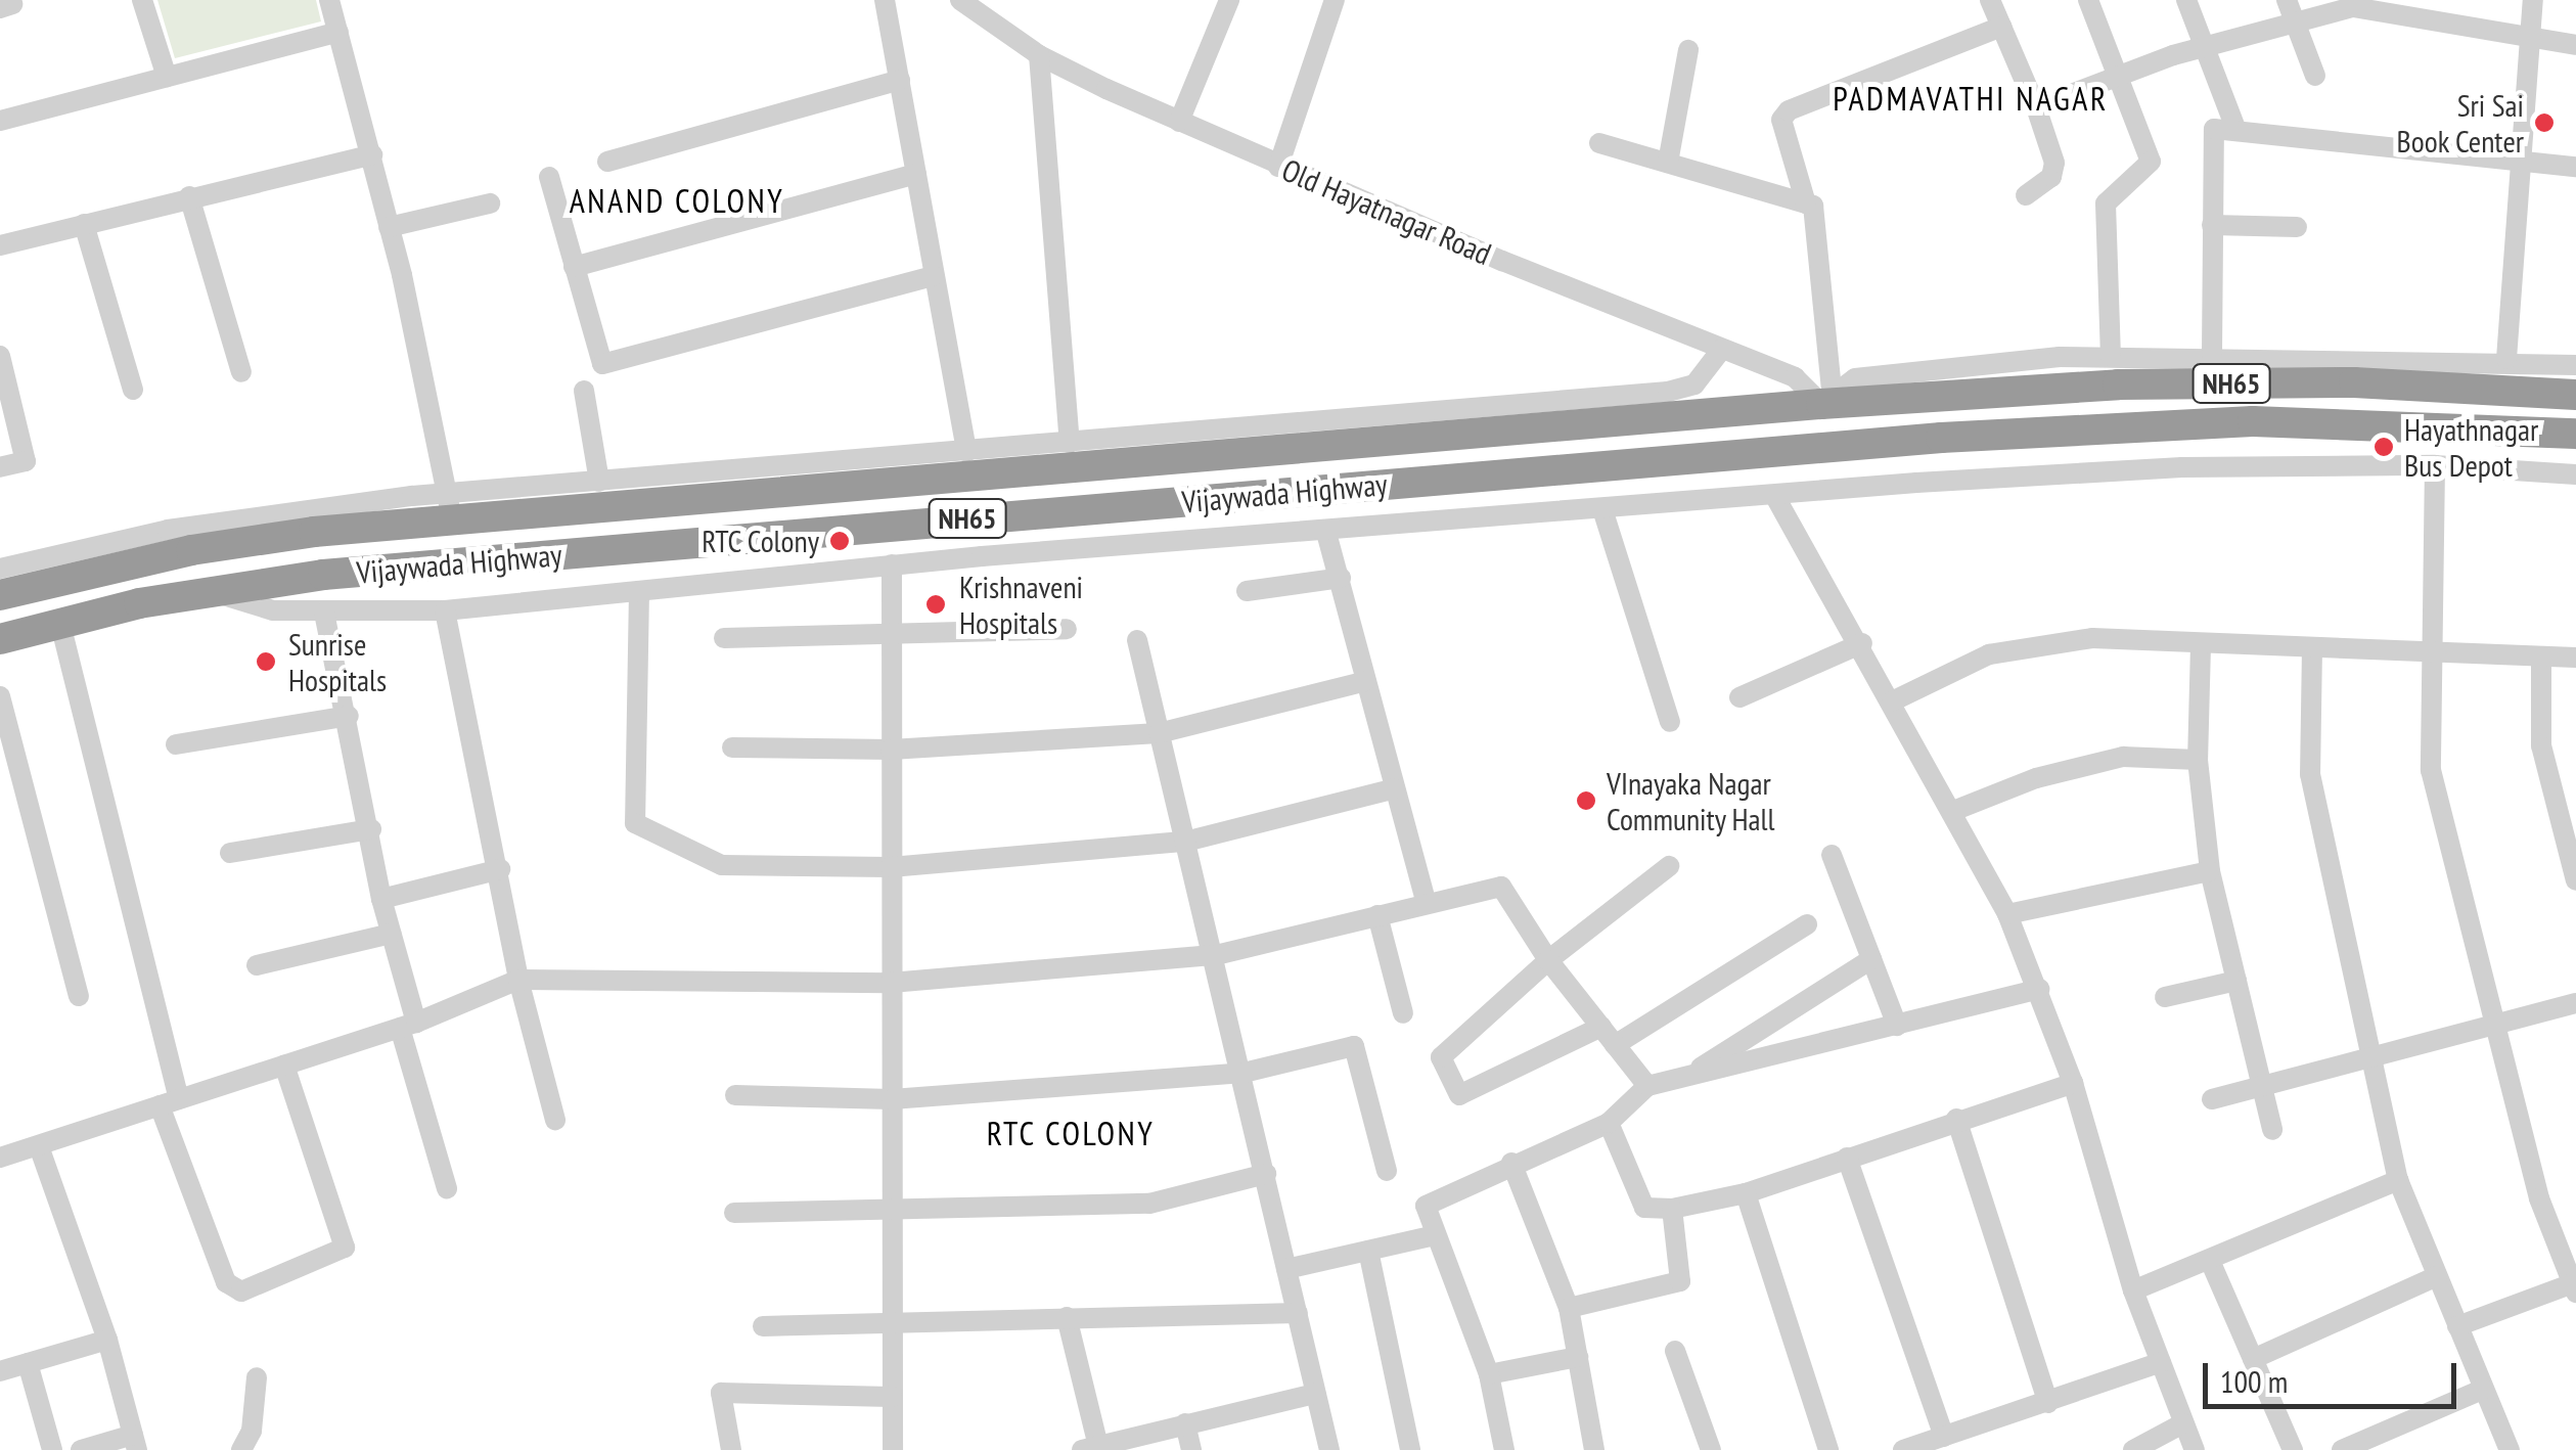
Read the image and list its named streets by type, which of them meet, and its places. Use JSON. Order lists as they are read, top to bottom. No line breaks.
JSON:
{"streets":{"highway":["NH65","Vijaywada Highway"],"street":["Old Hayatnagar Road"]},"crossings":[["Old Hayatnagar Road","Vijaywada Highway"]],"districts":["PADMAVATHI NAGAR","ANAND COLONY","RTC COLONY"],"places":["Sri Sai Book Center","Hayathnagar Bus Depot","RTC Colony","Krishnaveni Hospitals","Sunrise Hospitals","VInayaka Nagar Community Hall"],"scale_bar":"100 m"}
